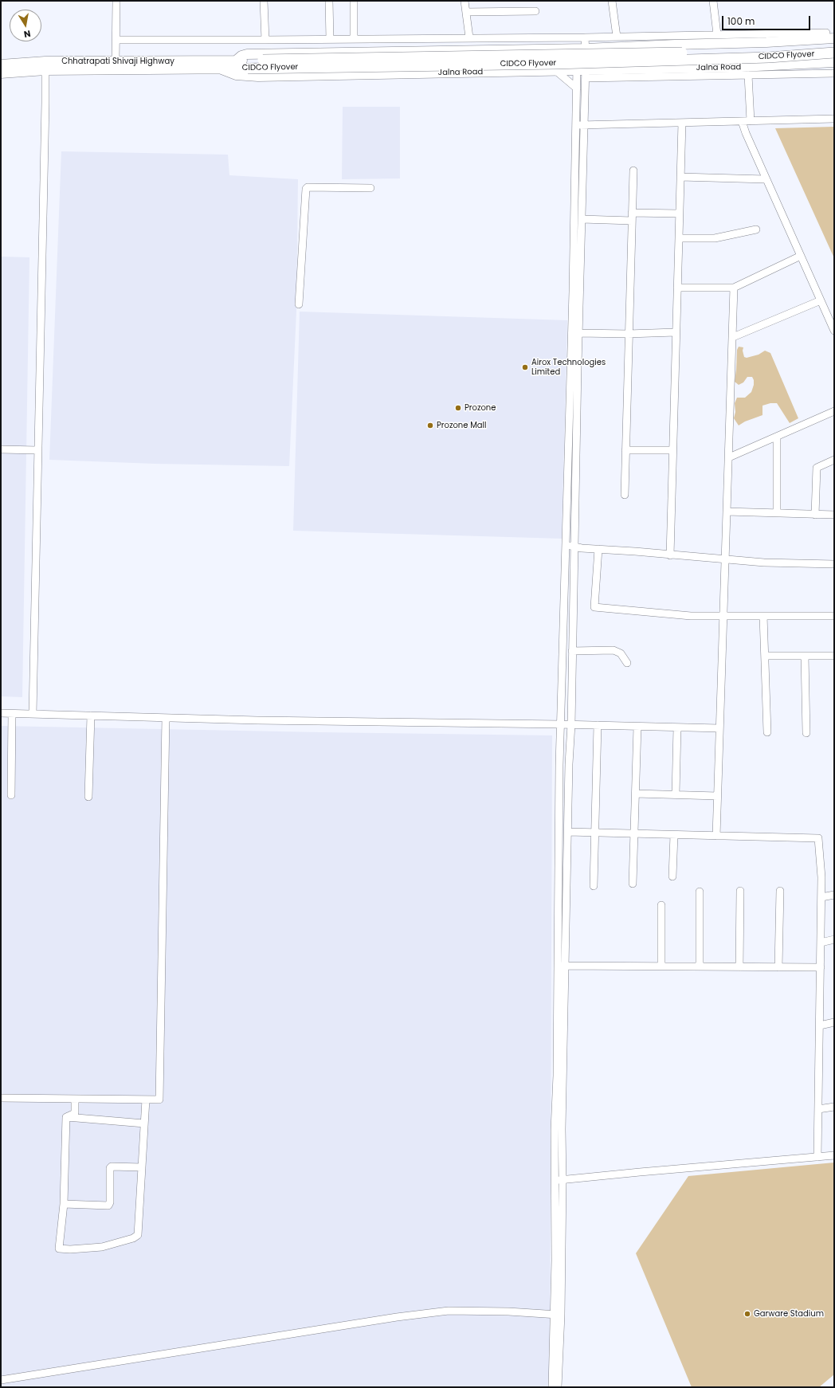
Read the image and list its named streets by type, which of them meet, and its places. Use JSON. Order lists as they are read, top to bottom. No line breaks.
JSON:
{"streets":{"highway":["CIDCO Flyover"],"main road":["Chhatrapati Shivaji Highway","Jalna Road"]},"crossings":[["CIDCO Flyover","Chhatrapati Shivaji Highway"],["CIDCO Flyover","Jalna Road"],["Chhatrapati Shivaji Highway","Jalna Road"]],"places":["Airox Technologies Limited","Prozone","Prozone Mall","Garware Stadium"],"scale_bar":"100 m","north":"bottom"}
